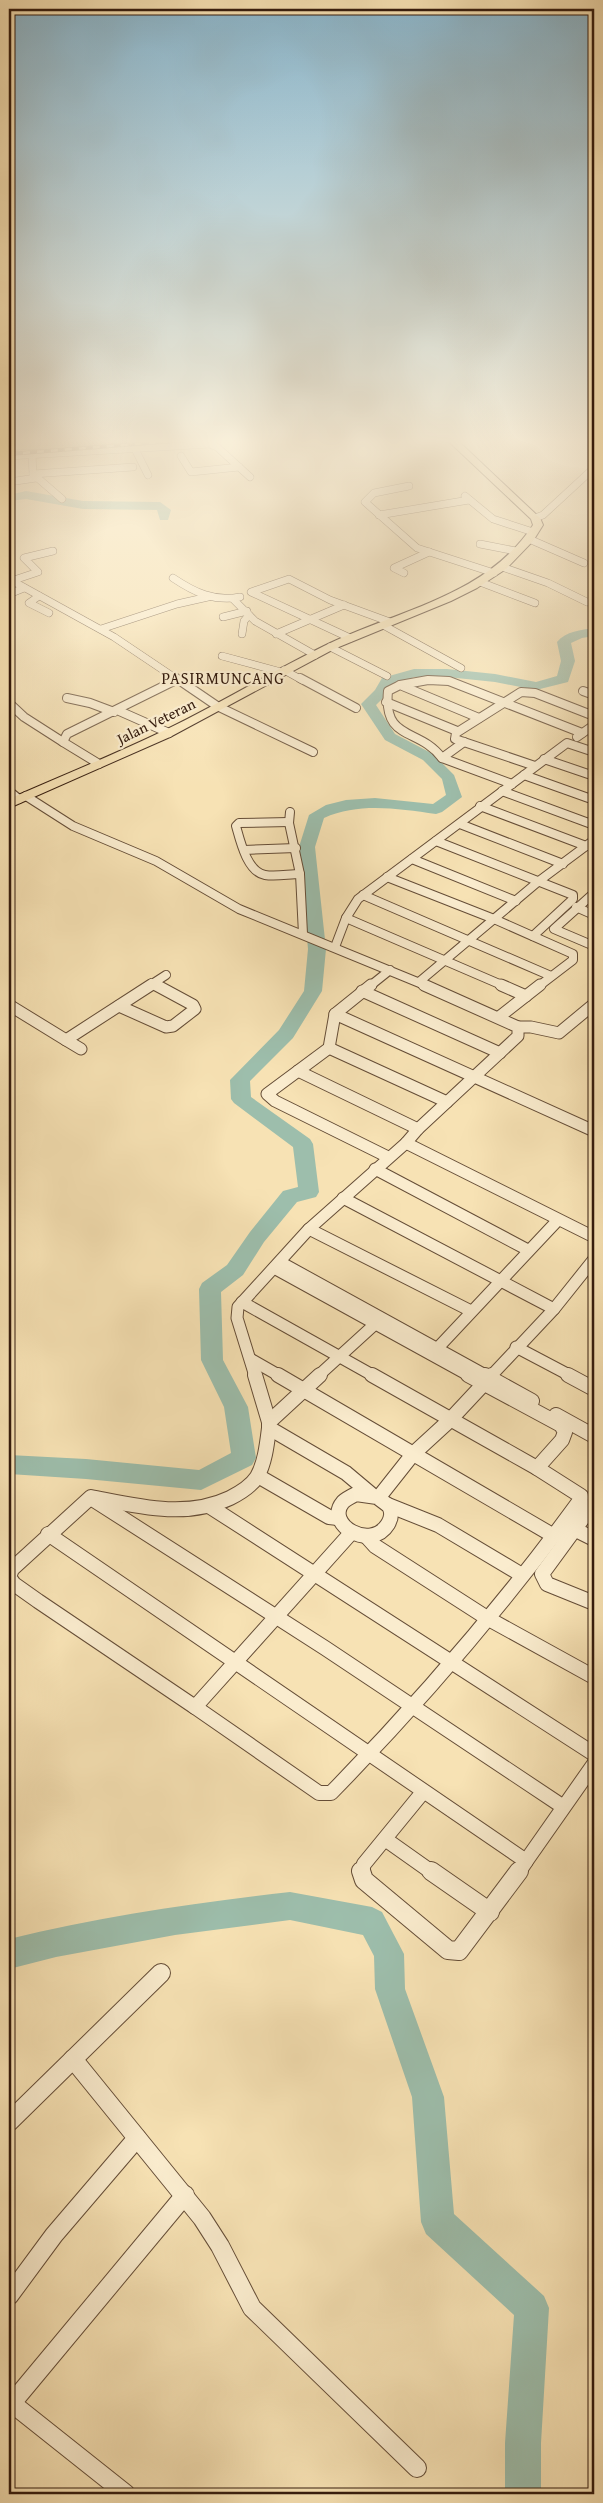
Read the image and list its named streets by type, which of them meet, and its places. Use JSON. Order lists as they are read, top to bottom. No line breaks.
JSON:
{"streets":{"highway":["Jalan Veteran"]},"districts":["PASIRMUNCANG"]}
